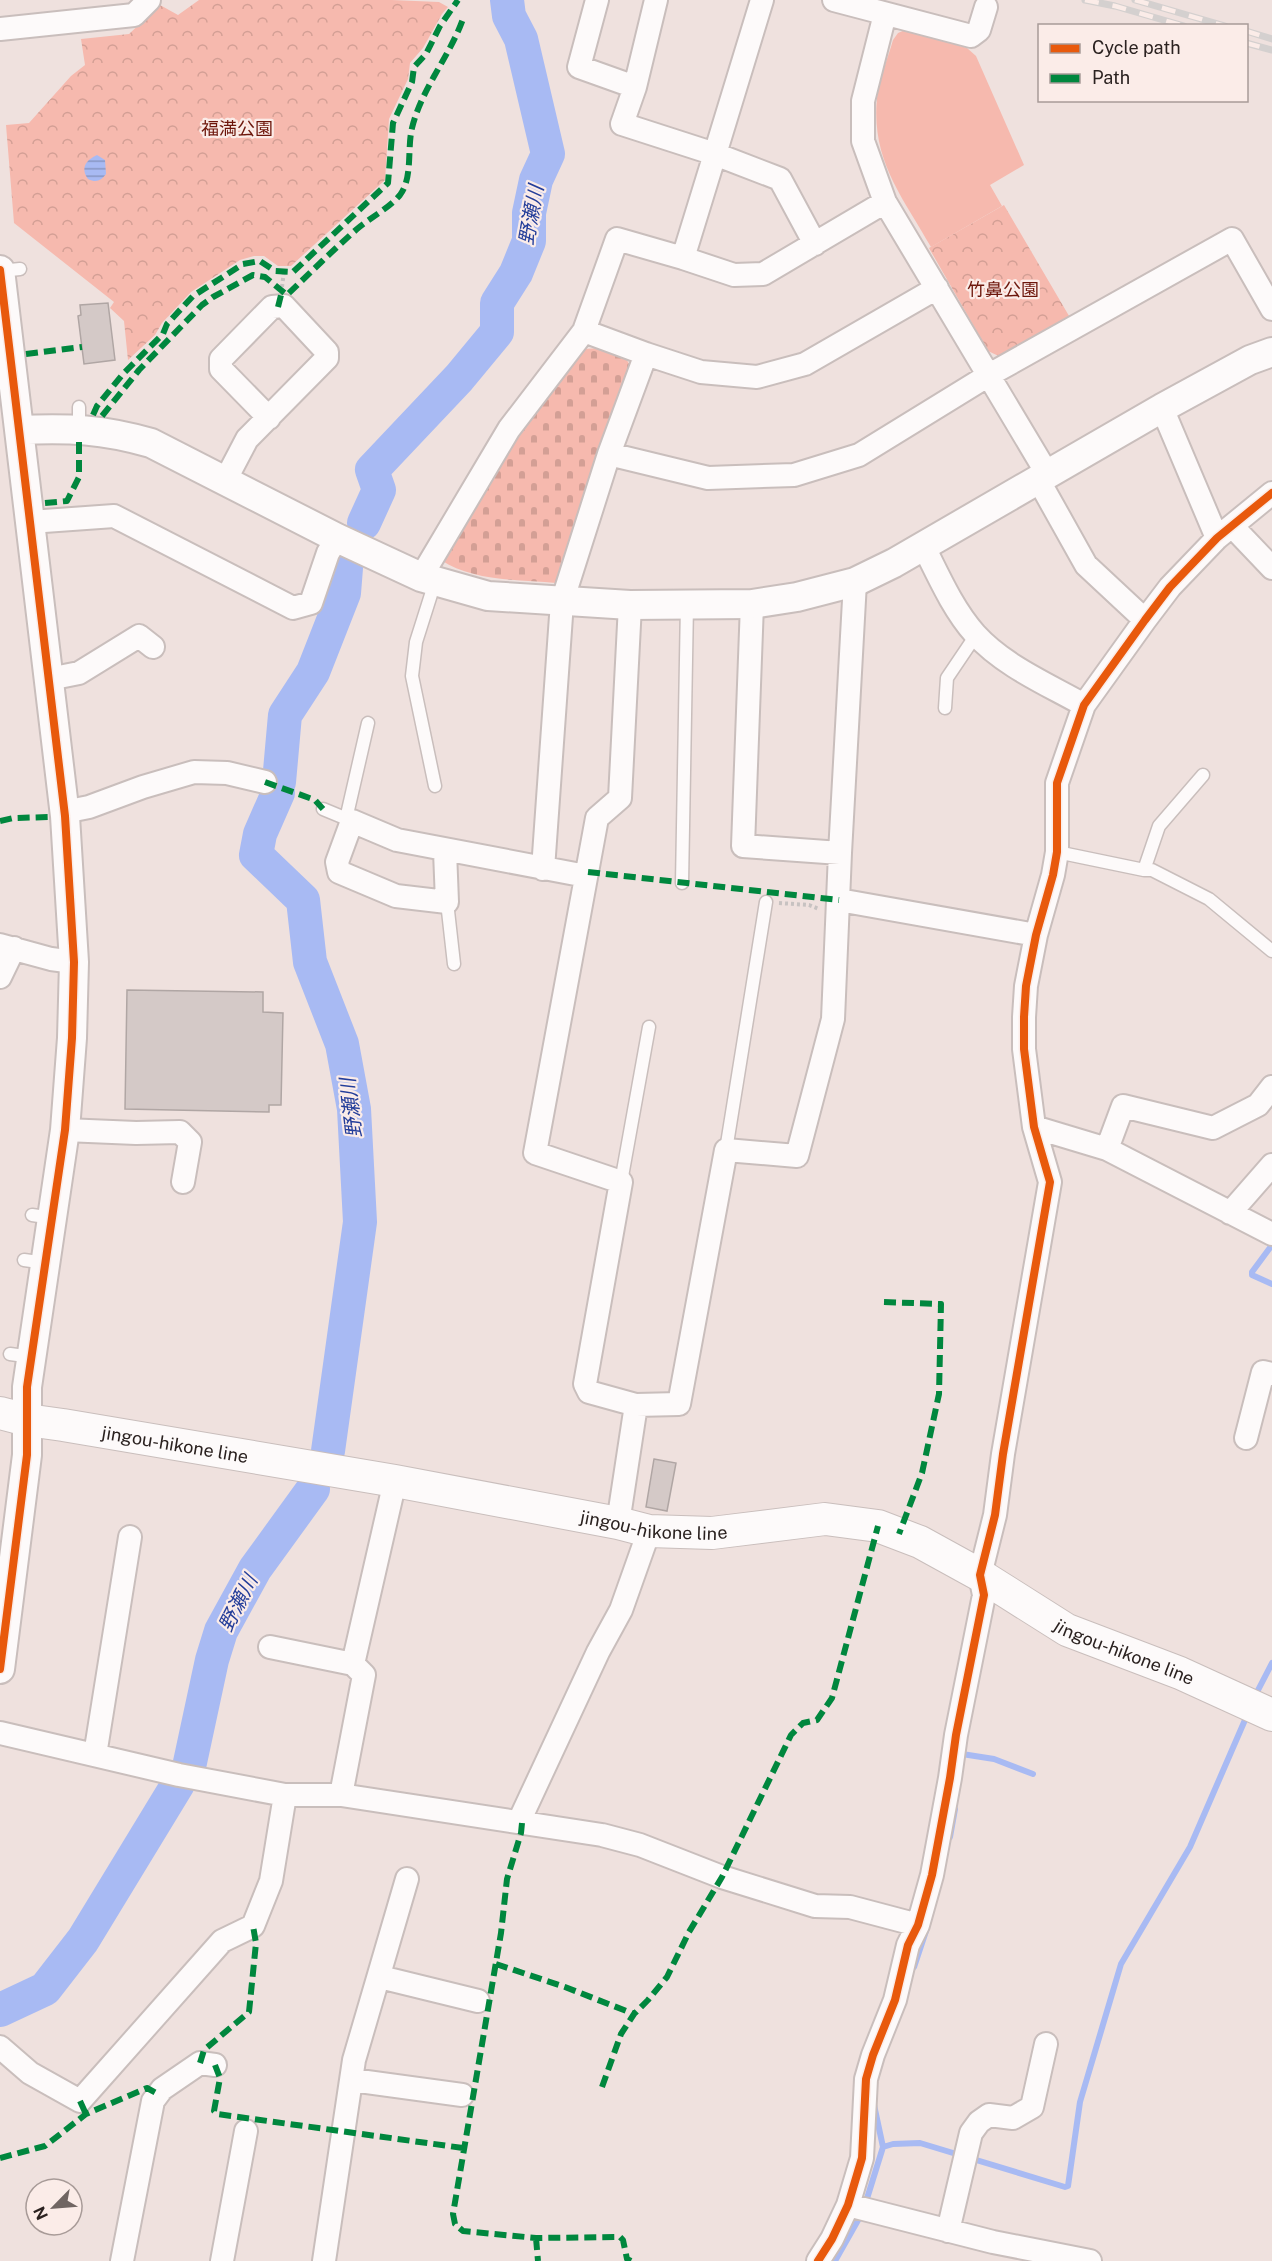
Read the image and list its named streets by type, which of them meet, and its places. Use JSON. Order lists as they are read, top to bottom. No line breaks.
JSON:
{"streets":{"main road":["jingou-hikone line"]},"water":["野瀬川"],"parks":["福満公園","竹鼻公園"],"legend":["Cycle path","Path"],"north":"bottom left"}
